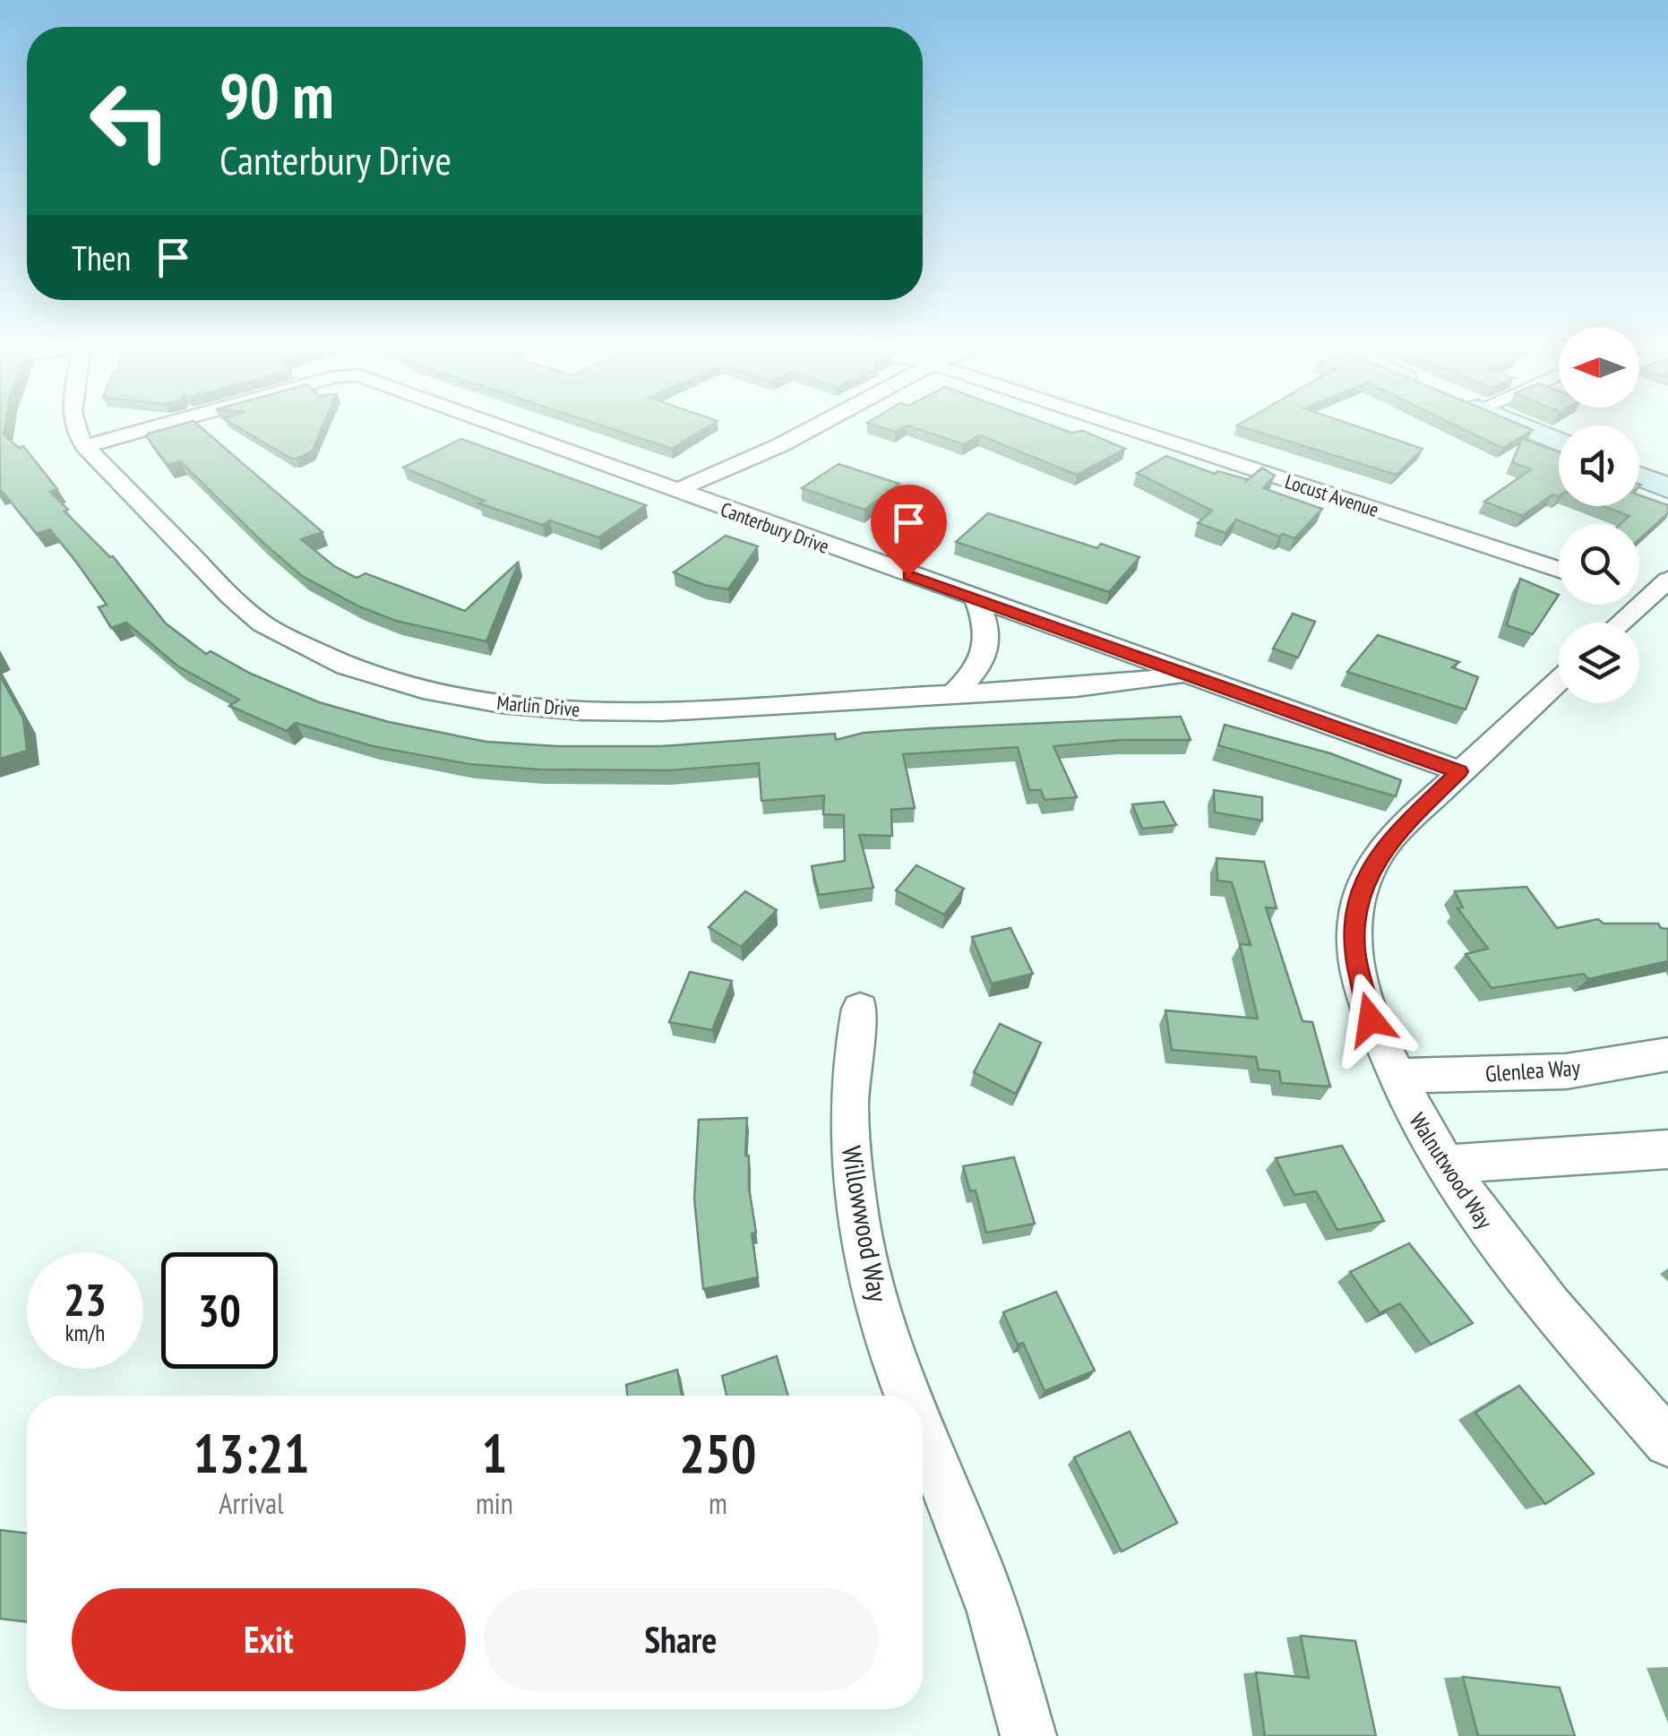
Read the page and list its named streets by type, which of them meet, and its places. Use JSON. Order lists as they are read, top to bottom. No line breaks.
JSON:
{"streets":{"street":["Locust Avenue","Canterbury Drive","Marlin Drive","Glenlea Way","Walnutwood Way","Willowwood Way"]},"crossings":[["Canterbury Drive","Marlin Drive"],["Canterbury Drive","Walnutwood Way"],["Glenlea Way","Walnutwood Way"]],"north":"left","page":{"turn":["90 m","Canterbury Drive"],"then":"Then","speed":"23 km/h","limit":"30","eta":["13:21","Arrival","1","min","250","m"],"buttons":["Exit","Share"]}}
